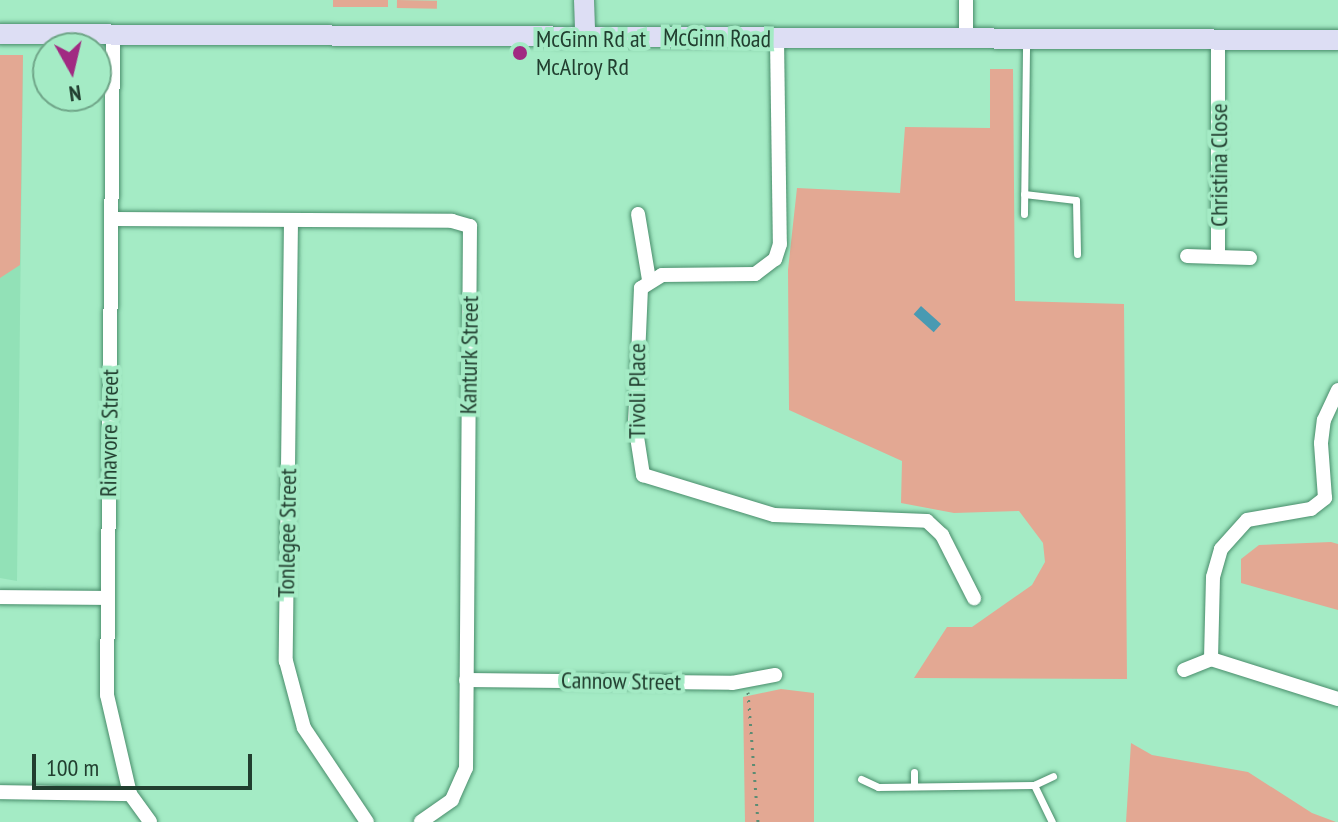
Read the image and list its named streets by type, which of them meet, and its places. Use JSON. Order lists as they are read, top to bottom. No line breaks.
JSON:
{"streets":{"street":["McGinn Road","Christina Close","Kanturk Street","Tivoli Place","Rinavore Street","Tonlegee Street","Cannow Street"]},"crossings":[["McGinn Road","Christina Close"],["McGinn Road","Rinavore Street"],["Kanturk Street","Rinavore Street"],["Kanturk Street","Tonlegee Street"],["Kanturk Street","Cannow Street"]],"places":["McGinn Rd at McAlroy Rd"],"scale_bar":"100 m","north":"bottom"}
